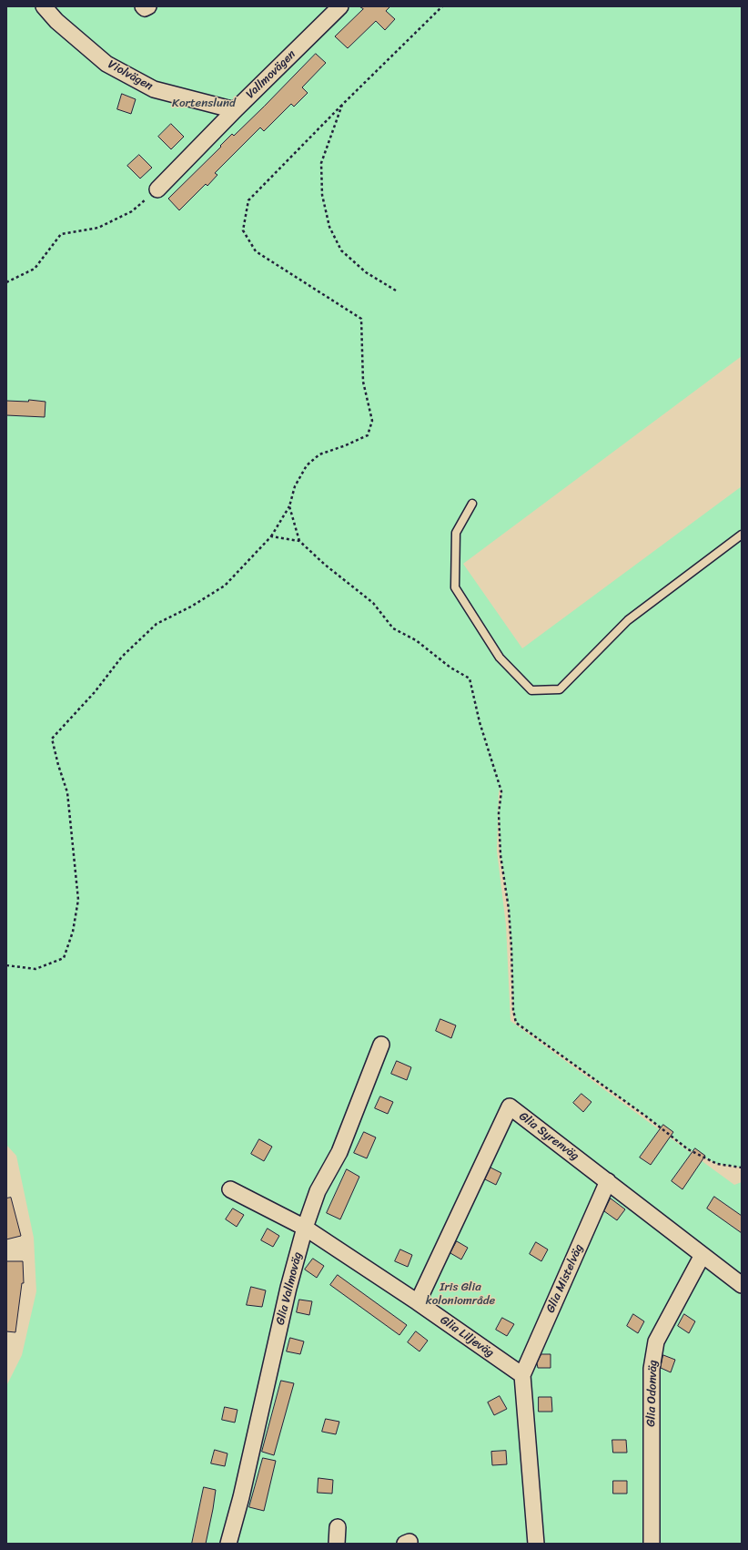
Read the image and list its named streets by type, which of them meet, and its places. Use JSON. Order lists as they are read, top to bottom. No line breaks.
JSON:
{"streets":{"street":["Vallmovägen","Violvägen","Glia Syrenväg","Glia Mistelväg","Glia Vallmoväg","Glia Liljeväg","Glia Odonväg"]},"crossings":[["Vallmovägen","Violvägen"],["Glia Syrenväg","Glia Mistelväg"],["Glia Syrenväg","Glia Liljeväg"],["Glia Syrenväg","Glia Odonväg"],["Glia Mistelväg","Glia Liljeväg"],["Glia Vallmoväg","Glia Liljeväg"]],"parks":["Kortenslund","Iris Glia koloniområde"]}
